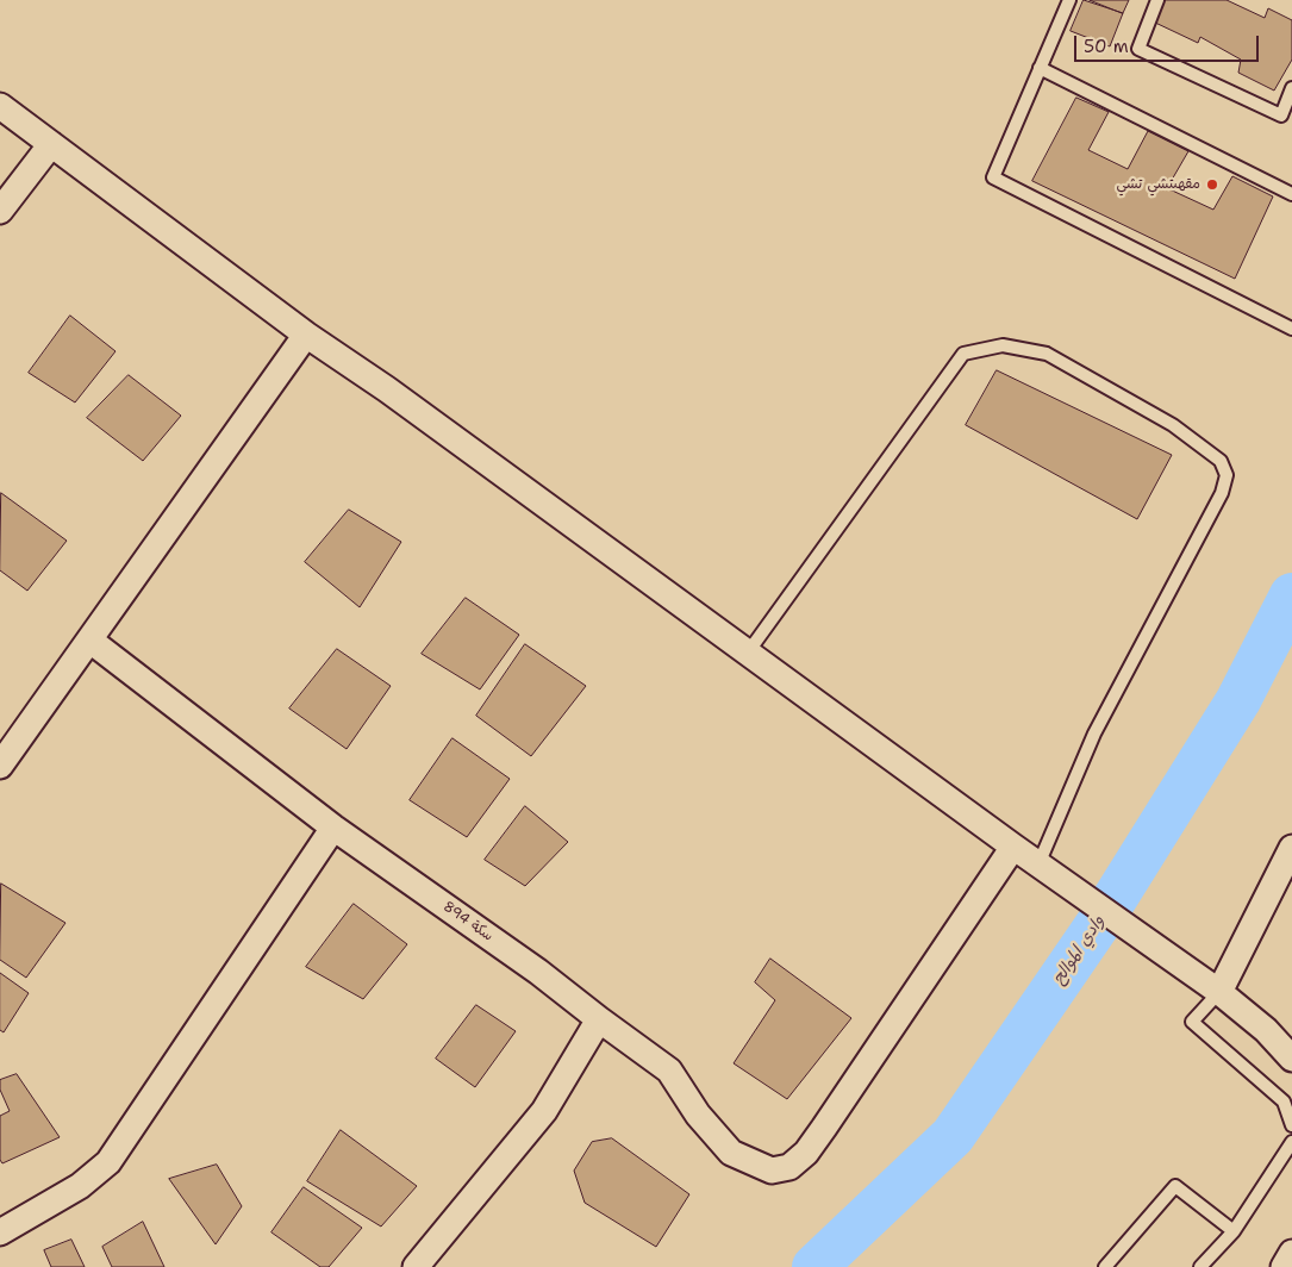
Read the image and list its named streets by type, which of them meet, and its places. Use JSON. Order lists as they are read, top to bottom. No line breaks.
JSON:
{"streets":{"street":["سكة 894"]},"water":["وادي الموالح"],"places":["مقهىتشي تشي"],"scale_bar":"50 m"}
